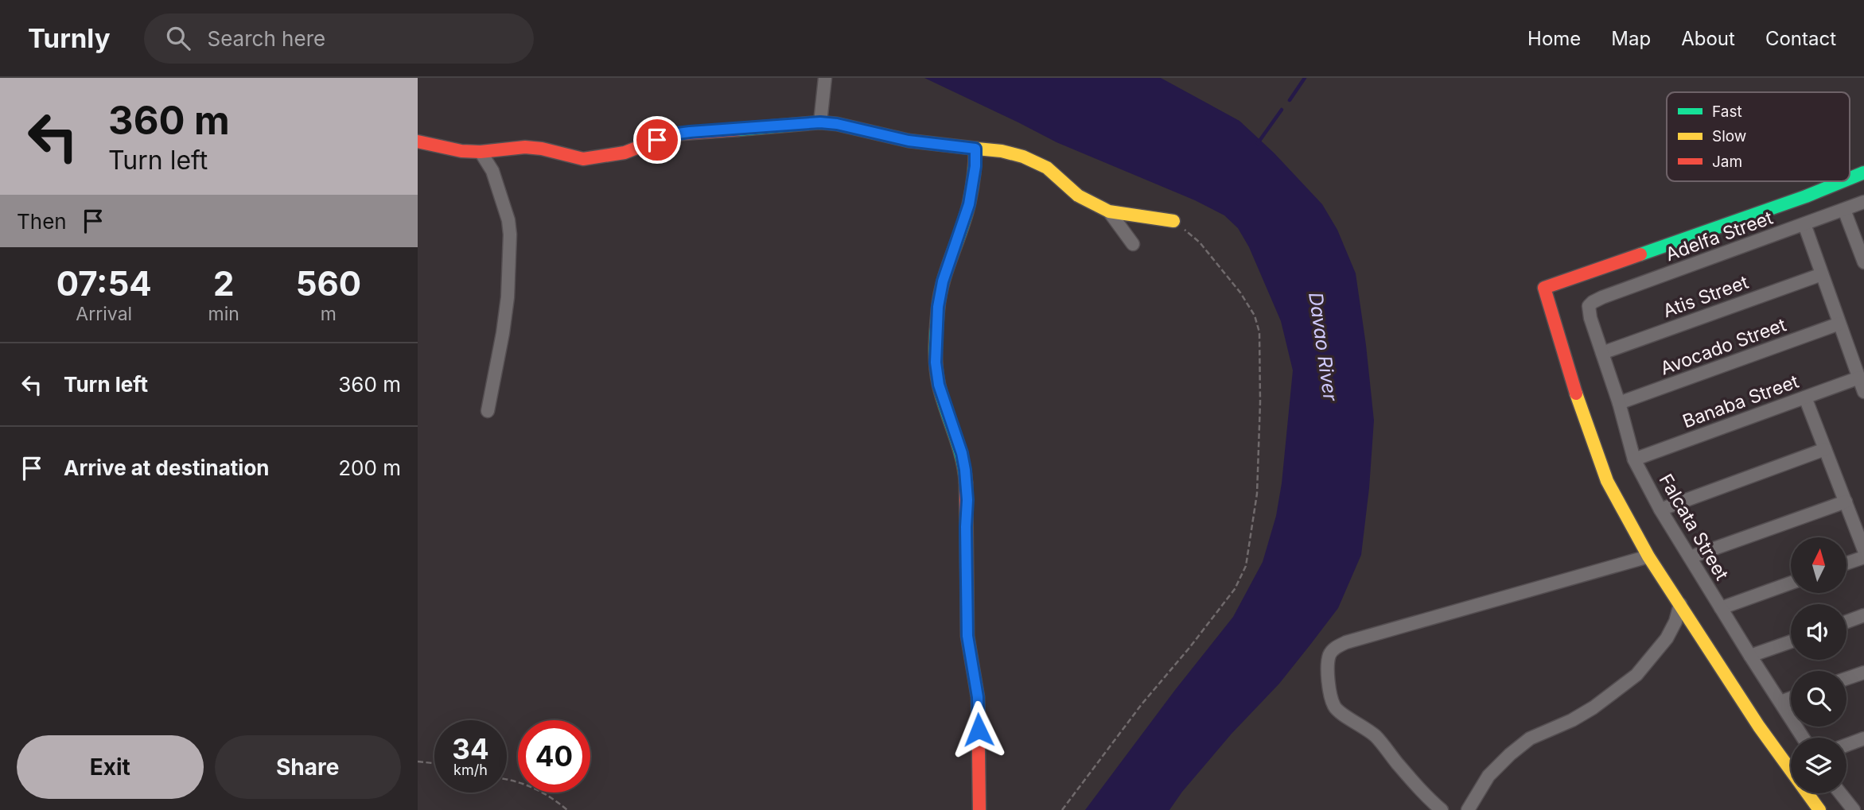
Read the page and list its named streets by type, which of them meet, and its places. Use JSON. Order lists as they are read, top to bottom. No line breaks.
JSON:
{"streets":{"street":["Adelfa Street","Atis Street","Avocado Street","Banaba Street","Falcata Street"]},"crossings":[["Adelfa Street","Falcata Street"],["Atis Street","Falcata Street"],["Avocado Street","Falcata Street"],["Banaba Street","Falcata Street"]],"water":["Davao River"],"legend":["Fast","Slow","Jam"],"north":"top","page":{"header":"Turnly","search":"Search here","nav":["Home","Map","About","Contact"],"turn":["360 m","Turn left"],"then":"Then","eta":["07:54","Arrival","2","min","560","m"],"list":[{"name":"Turn left","value":"360 m"},{"name":"Arrive at destination","value":"200 m"}],"speed":"34 km/h","limit":"40","buttons":["Exit","Share"]}}
